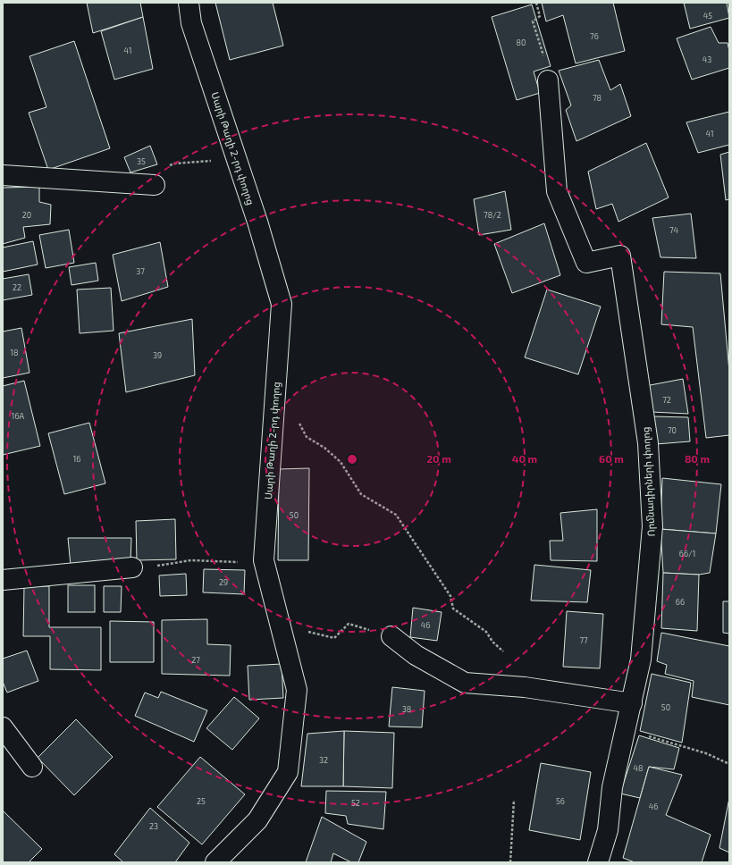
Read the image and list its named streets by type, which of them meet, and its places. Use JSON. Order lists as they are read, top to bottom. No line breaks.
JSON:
{"streets":{"street":["Սարի Թաղի 2-րդ փողոց","Որմնադիրների փողոց"]},"house_numbers":["45","76","80","41","43","78","41","35","20","78/2","74","37","22","18","39","72","16А","70","16","50","66/1","29","66","46","77","27","50","38","32","48","25","56","52","46","23"],"rings":["20 m","40 m","60 m","80 m"]}
